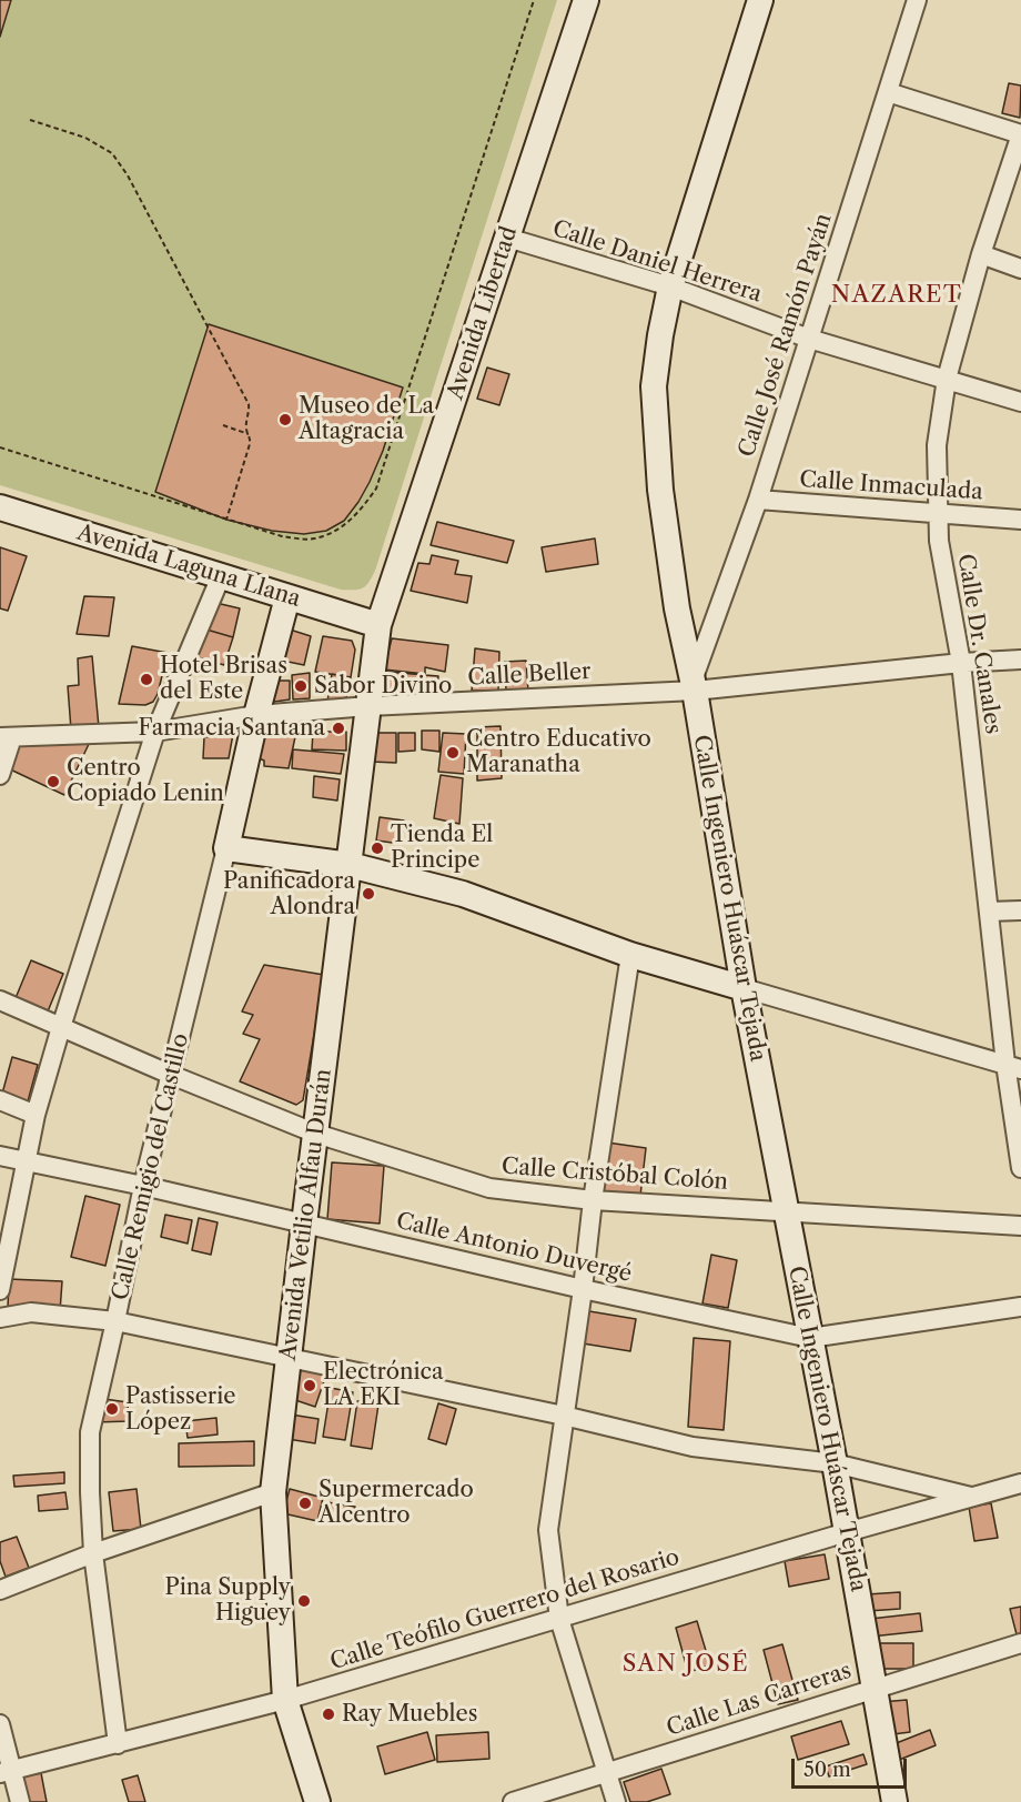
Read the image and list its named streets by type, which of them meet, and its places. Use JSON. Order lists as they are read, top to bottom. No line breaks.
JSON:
{"streets":{"main road":["Avenida Libertad","Avenida Laguna Llana","Calle Ingeniero Huáscar Tejada","Calle Remigio del Castillo","Avenida Vetilio Alfau Durán"],"street":["Calle Daniel Herrera","Calle José Ramón Payán","Calle Inmaculada","Calle Dr. Canales","Calle Beller","Calle Cristóbal Colón","Calle Antonio Duvergé","Calle Teófilo Guerrero del Rosario","Calle Las Carreras"]},"crossings":[["Calle Daniel Herrera","Avenida Libertad"],["Calle Daniel Herrera","Calle José Ramón Payán"],["Calle Daniel Herrera","Calle Dr. Canales"],["Calle Daniel Herrera","Calle Ingeniero Huáscar Tejada"],["Avenida Libertad","Avenida Laguna Llana"],["Avenida Libertad","Avenida Vetilio Alfau Durán"],["Calle José Ramón Payán","Calle Inmaculada"],["Calle José Ramón Payán","Calle Beller"],["Calle José Ramón Payán","Calle Ingeniero Huáscar Tejada"],["Calle Inmaculada","Calle Dr. Canales"],["Avenida Laguna Llana","Calle Remigio del Castillo"],["Avenida Laguna Llana","Avenida Vetilio Alfau Durán"],["Calle Dr. Canales","Calle Beller"],["Calle Beller","Calle Ingeniero Huáscar Tejada"],["Calle Beller","Calle Remigio del Castillo"],["Calle Beller","Avenida Vetilio Alfau Durán"],["Calle Ingeniero Huáscar Tejada","Calle Cristóbal Colón"],["Calle Ingeniero Huáscar Tejada","Calle Antonio Duvergé"],["Calle Ingeniero Huáscar Tejada","Calle Teófilo Guerrero del Rosario"],["Calle Ingeniero Huáscar Tejada","Calle Las Carreras"],["Calle Remigio del Castillo","Calle Cristóbal Colón"],["Calle Remigio del Castillo","Calle Antonio Duvergé"],["Calle Remigio del Castillo","Calle Teófilo Guerrero del Rosario"],["Calle Cristóbal Colón","Avenida Vetilio Alfau Durán"],["Avenida Vetilio Alfau Durán","Calle Antonio Duvergé"],["Avenida Vetilio Alfau Durán","Calle Teófilo Guerrero del Rosario"]],"districts":["NAZARET","SAN JOSÉ"],"places":["Museo de La Altagracia","Hotel Brisas del Este","Sabor Divino","Farmacia Santana","Centro Educativo Maranatha","Centro Copiado Lenin","Tienda El Principe","Panificadora Alondra","Electrónica LA EKI","Pastisserie López","Supermercado Alcentro","Pina Supply Higuey","Ray Muebles"],"scale_bar":"50 m"}
